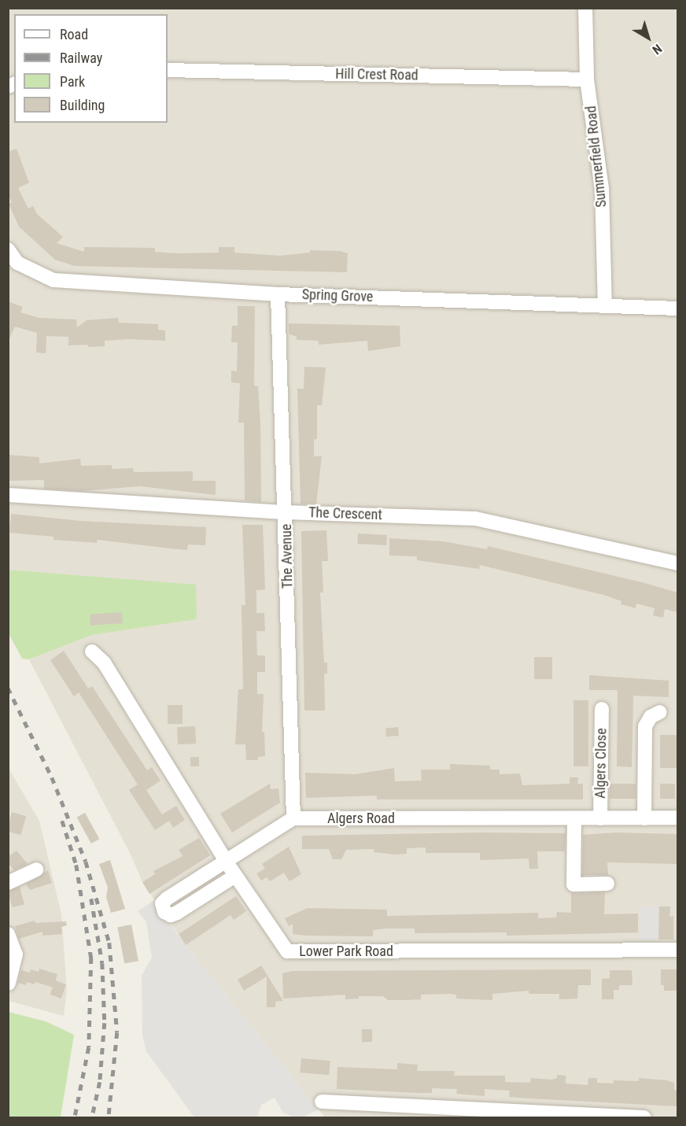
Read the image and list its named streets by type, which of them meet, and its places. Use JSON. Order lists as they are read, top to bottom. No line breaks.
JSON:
{"streets":{"street":["Hill Crest Road","Summerfield Road","Spring Grove","The Crescent","The Avenue","Algers Close","Algers Road","Lower Park Road"]},"crossings":[["Hill Crest Road","Summerfield Road"],["Summerfield Road","Spring Grove"],["Spring Grove","The Avenue"],["The Crescent","The Avenue"],["The Avenue","Algers Road"],["Algers Close","Algers Road"]],"legend":["Road","Railway","Park","Building"],"north":"bottom right"}
